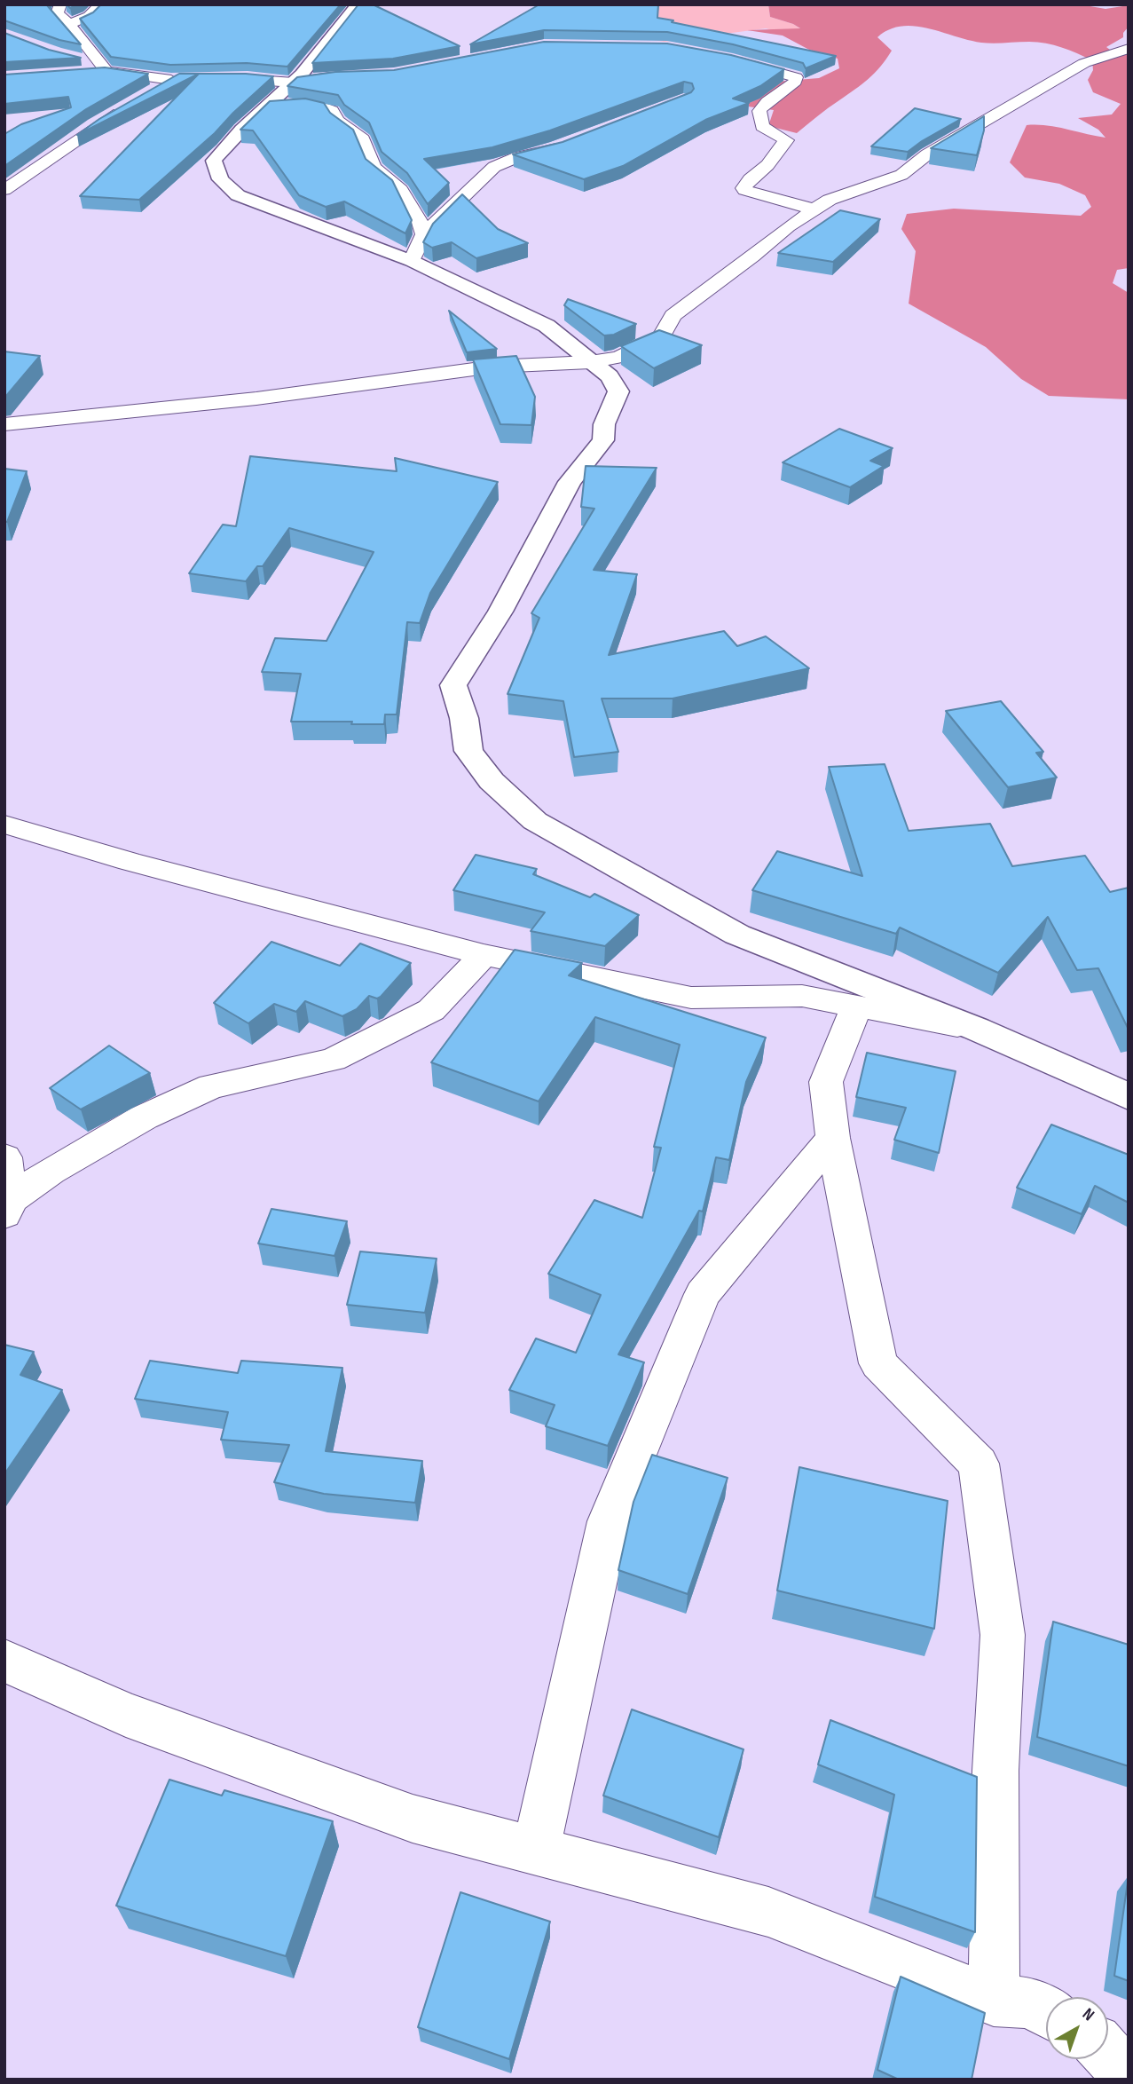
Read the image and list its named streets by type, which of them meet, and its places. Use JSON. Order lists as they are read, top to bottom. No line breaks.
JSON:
{"north":"top right"}
